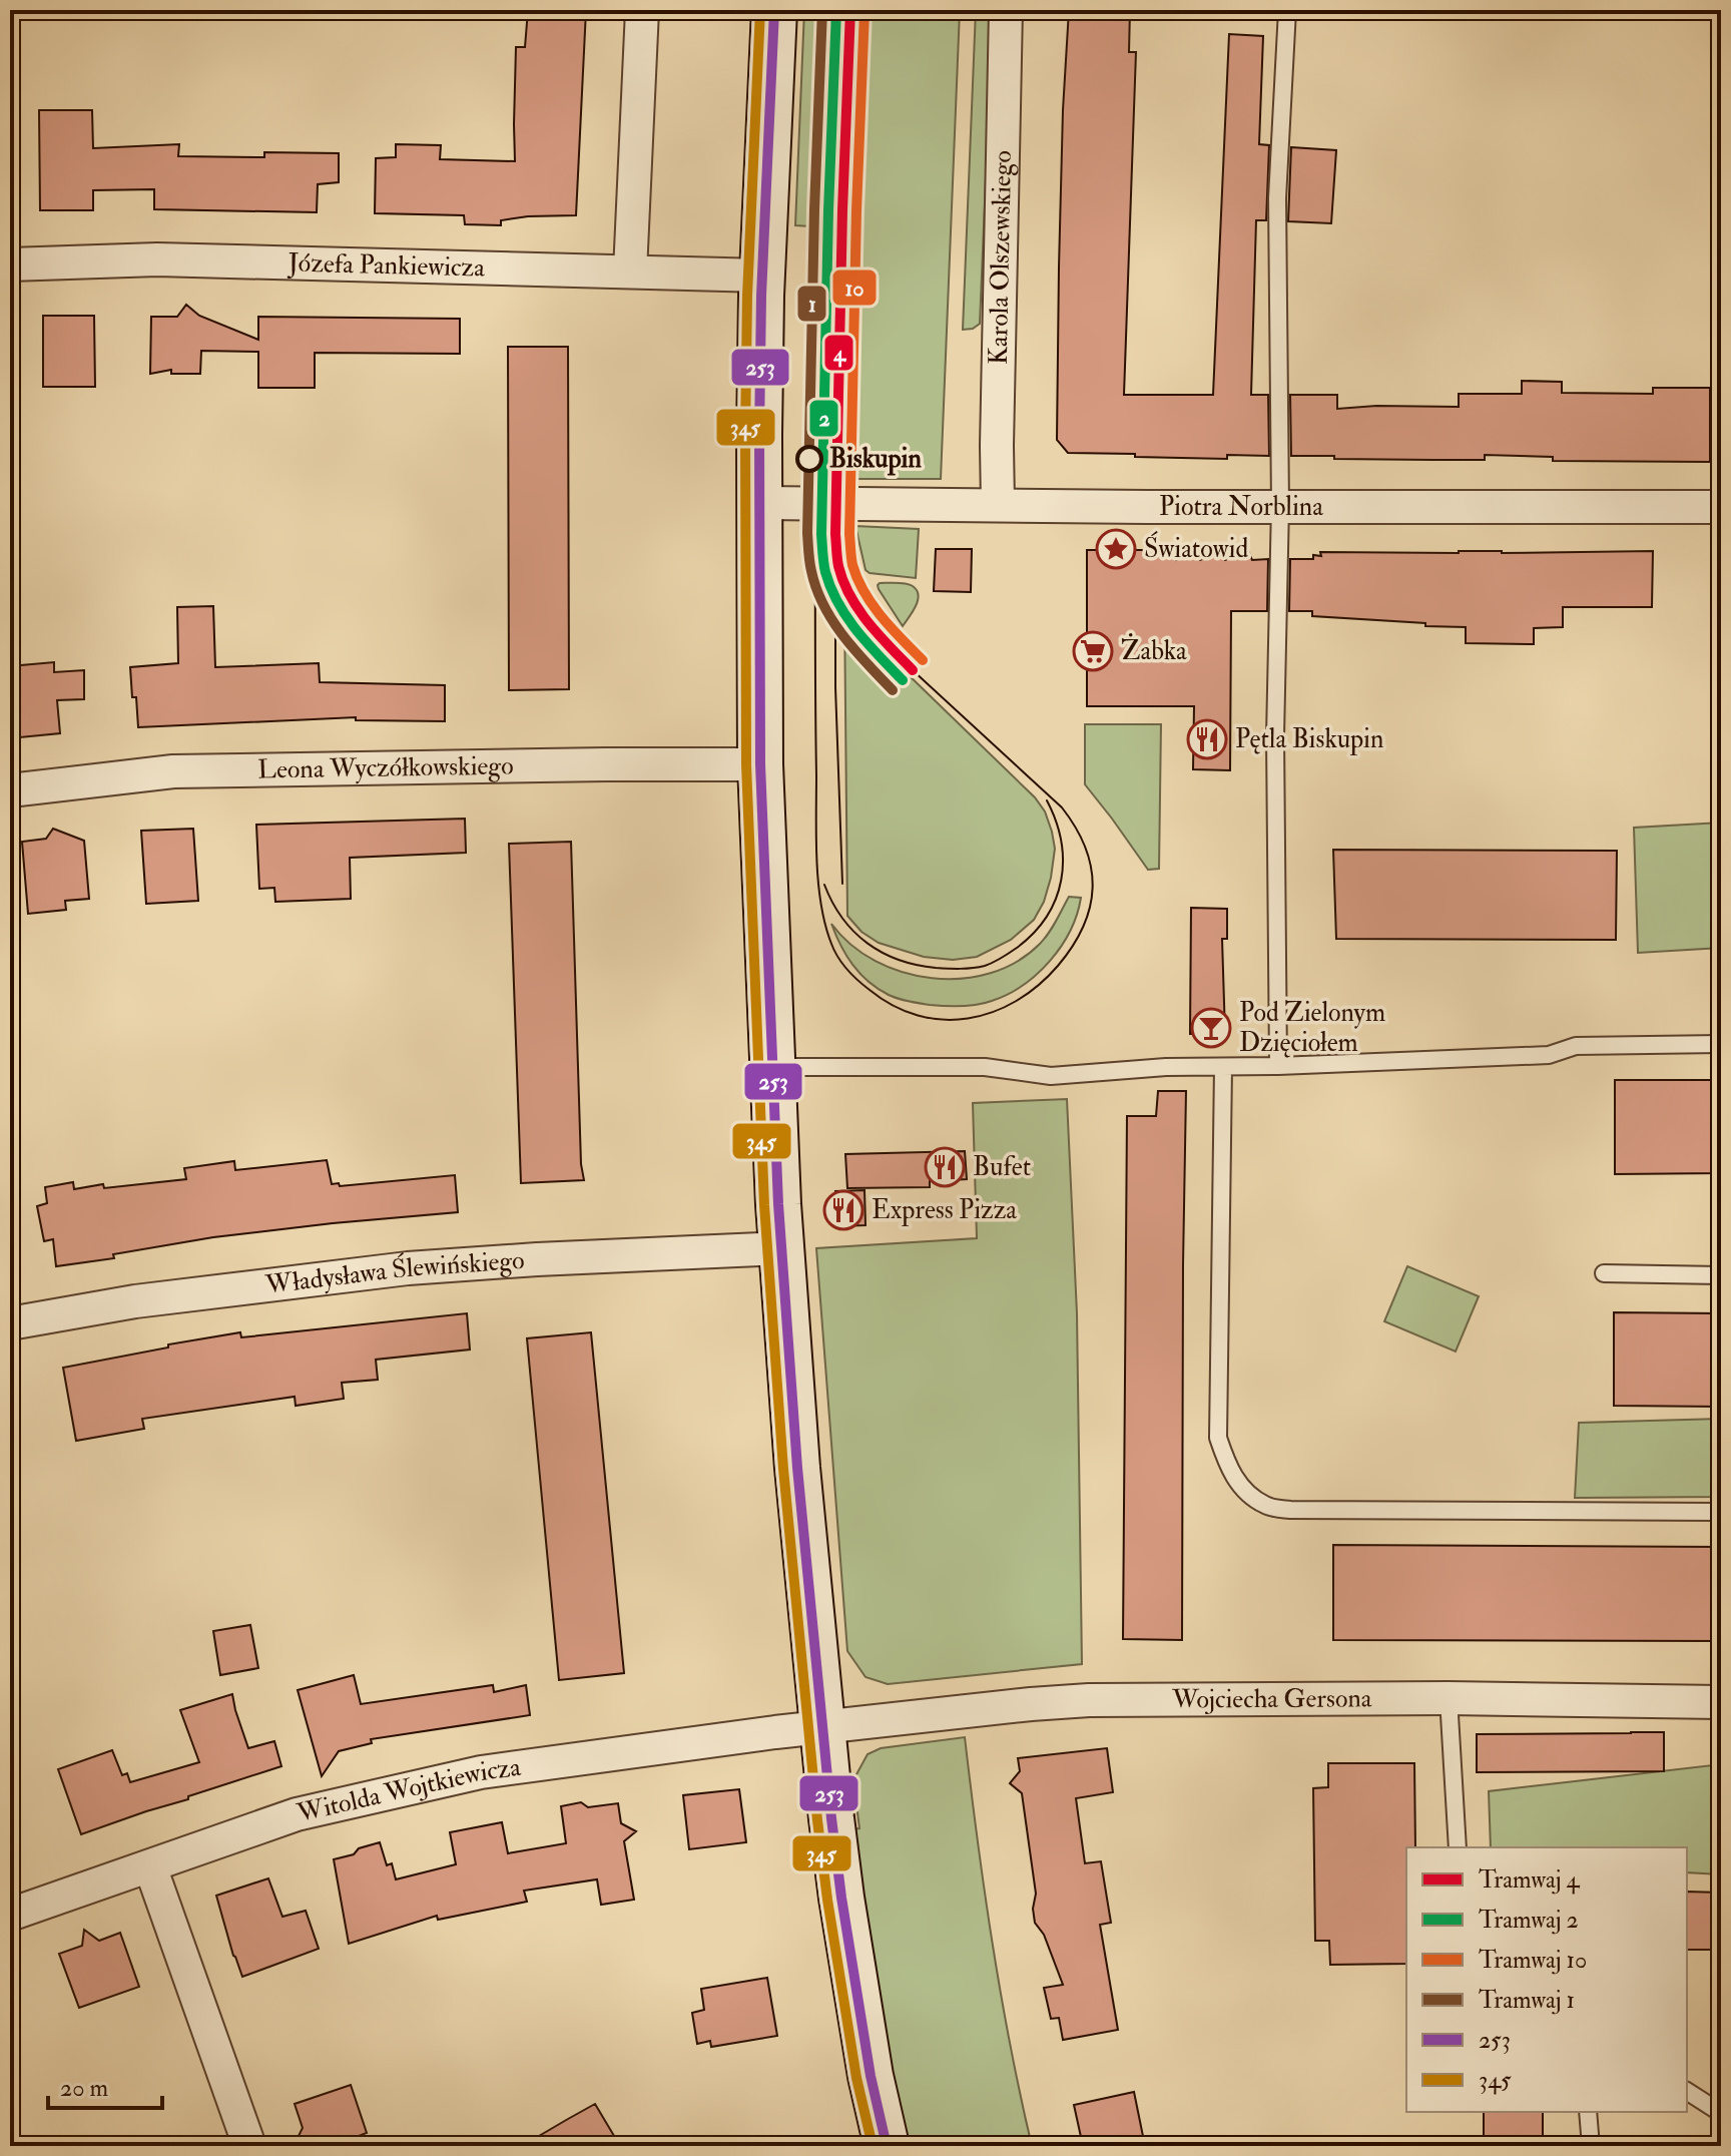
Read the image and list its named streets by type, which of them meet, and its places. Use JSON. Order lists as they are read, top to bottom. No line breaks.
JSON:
{"streets":{"street":["Karola Olszewskiego","Józefa Pankiewicza","Piotra Norblina","Leona Wyczółkowskiego","Władysława Ślewińskiego","Wojciecha Gersona","Witolda Wojtkiewicza"]},"crossings":[["Karola Olszewskiego","Piotra Norblina"],["Wojciecha Gersona","Witolda Wojtkiewicza"]],"places":{"other":["Biskupin"],"place":["Światowid"],"supermarket":["Żabka"],"restaurant":["Pętla Biskupin","Bufet","Express Pizza"],"bar":["Pod Zielonym Dzięciołem"]},"lines":["tram line 4","tram line 2","tram line 1","transit line 253","transit line 345","tram line 10"],"legend":["Tramwaj 4","Tramwaj 2","Tramwaj 10","Tramwaj 1","253","345"],"scale_bar":"20 m"}
